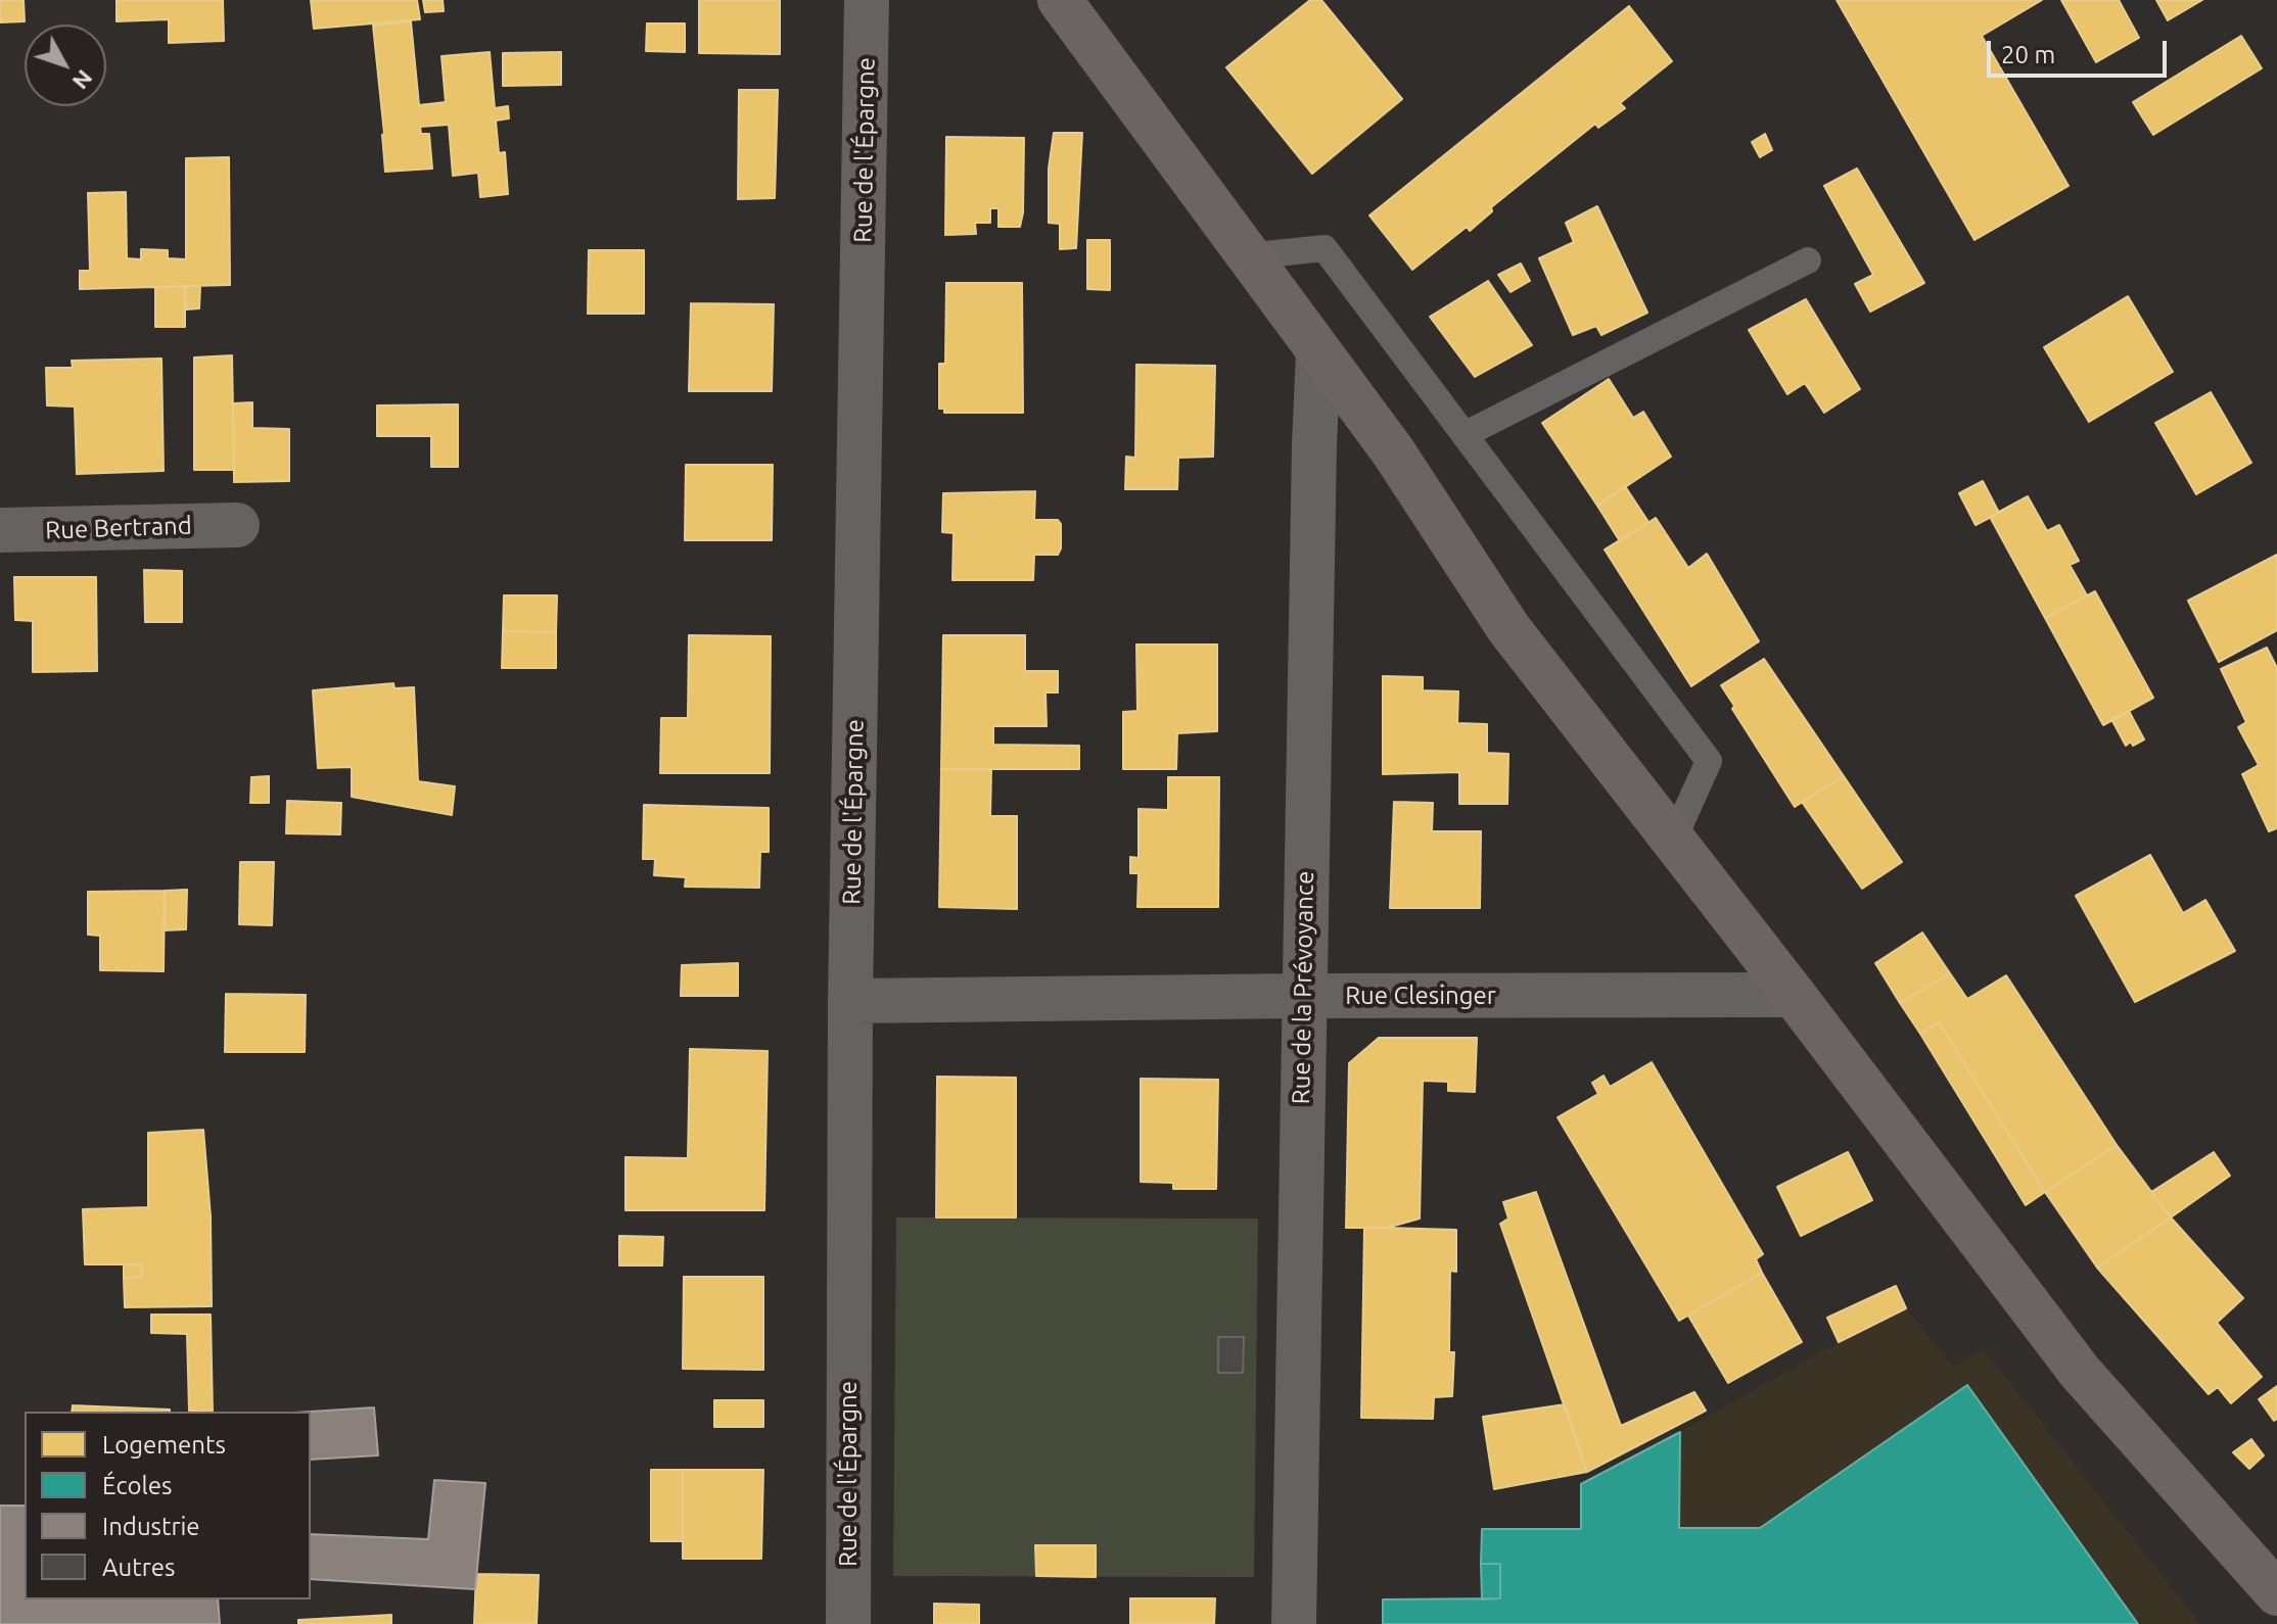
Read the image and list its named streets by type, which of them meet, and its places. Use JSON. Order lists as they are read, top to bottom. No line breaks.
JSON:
{"streets":{"street":["Rue de l'Épargne","Rue Bertrand","Rue de la Prévoyance","Rue Clesinger"]},"crossings":[["Rue de l'Épargne","Rue Clesinger"],["Rue de la Prévoyance","Rue Clesinger"]],"legend":["Logements","Écoles","Industrie","Autres"],"scale_bar":"20 m","north":"bottom right"}
